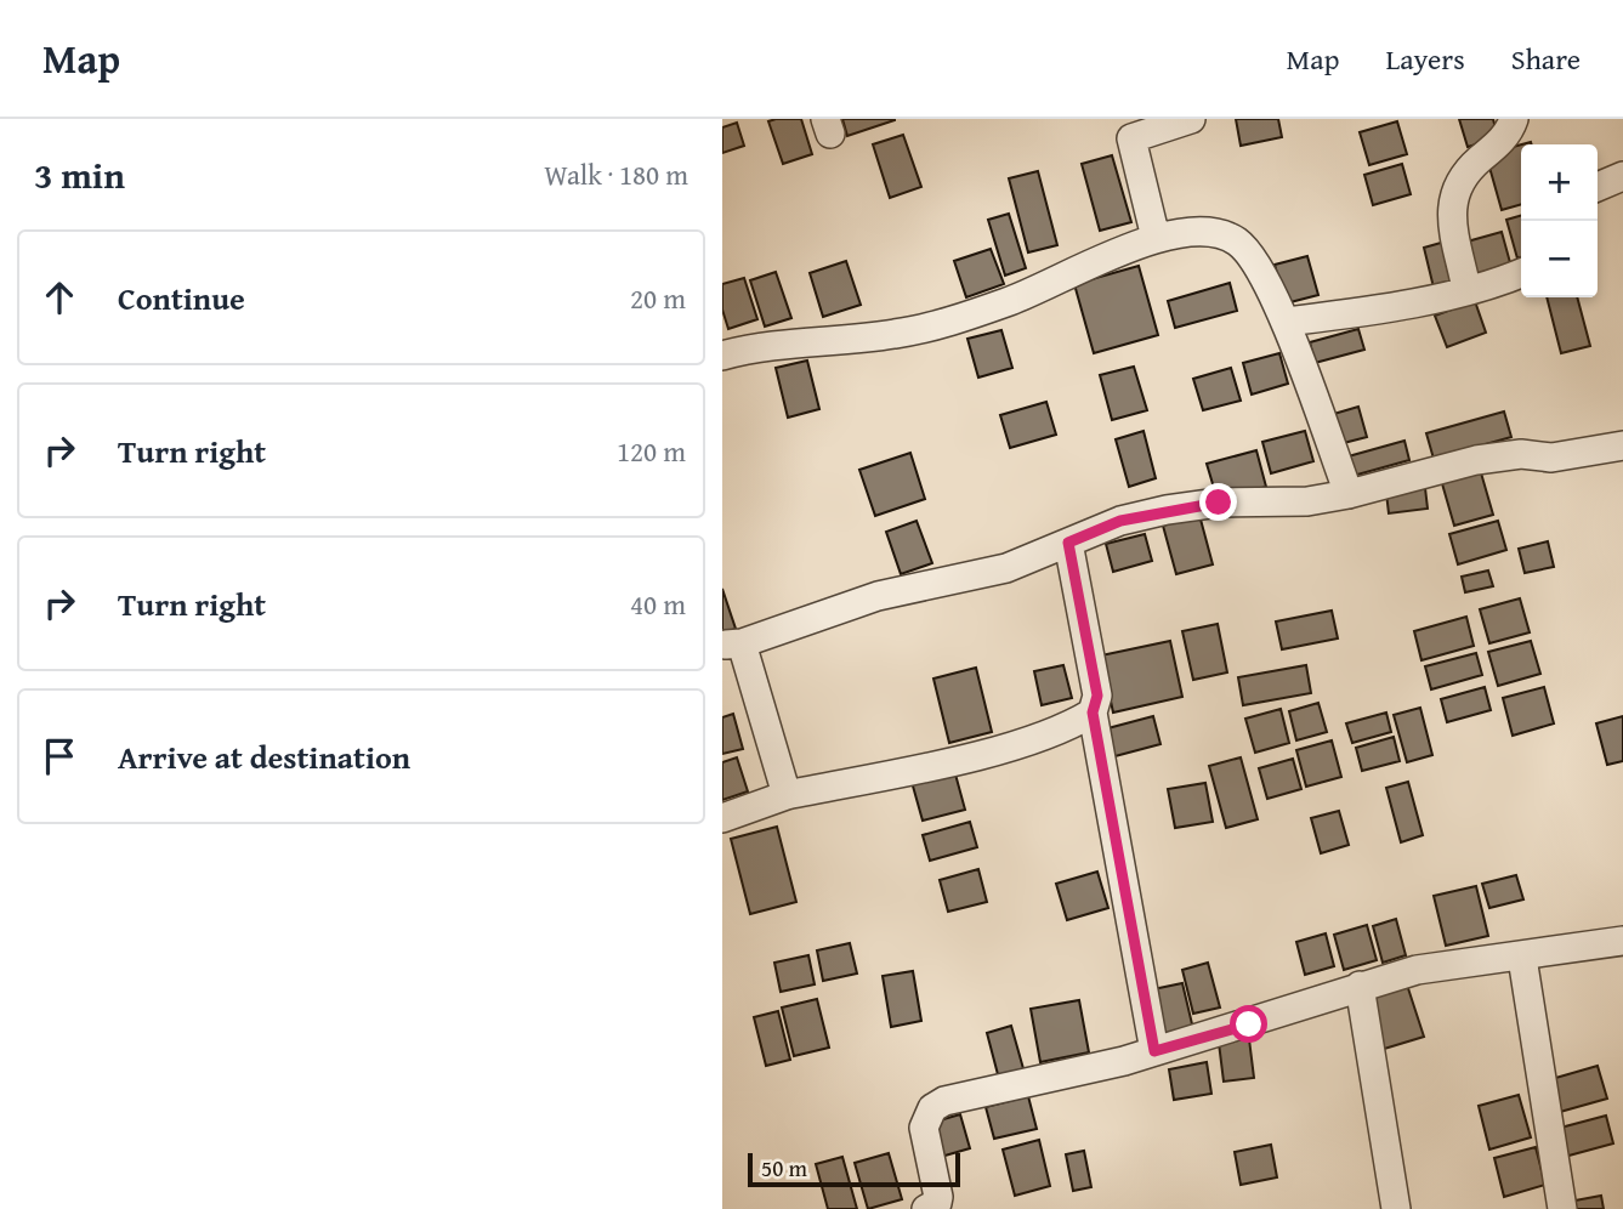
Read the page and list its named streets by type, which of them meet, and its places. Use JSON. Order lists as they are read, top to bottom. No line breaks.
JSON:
{"scale_bar":"50 m","page":{"header":"Map","nav":["Map","Layers","Share"],"heading":["3 min","Walk · 180 m"],"map_buttons":["+","−"],"list":[["Continue","20 m"],["Turn right","120 m"],["Turn right","40 m"],"Arrive at destination"],"scale":"50 m"}}
